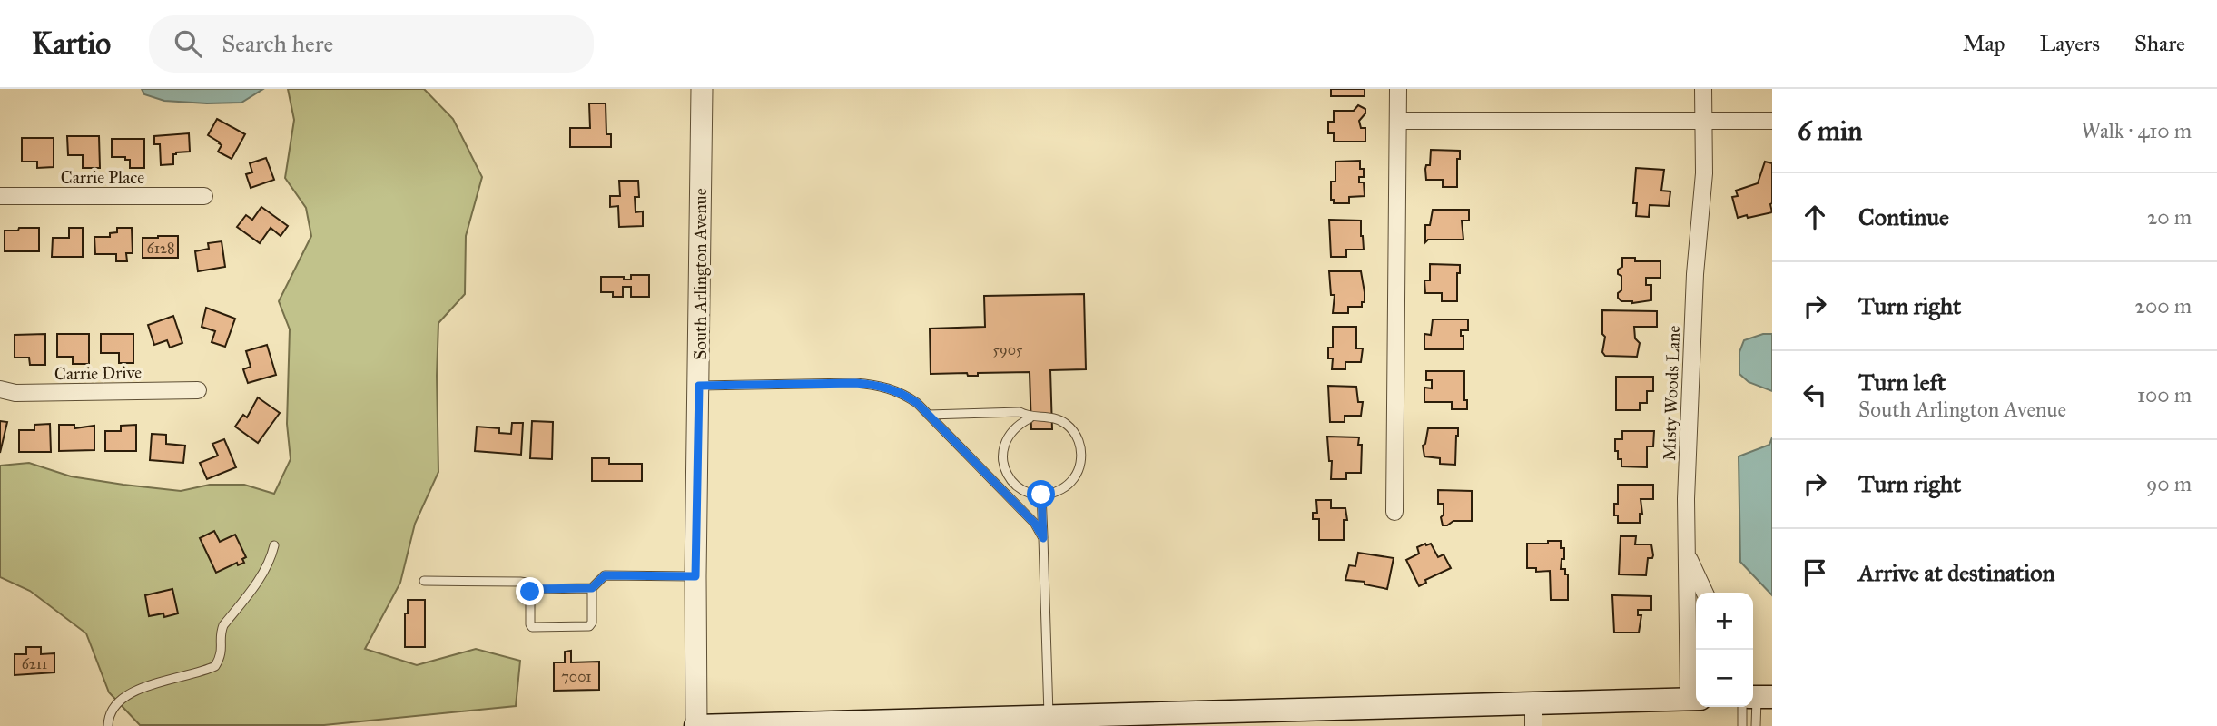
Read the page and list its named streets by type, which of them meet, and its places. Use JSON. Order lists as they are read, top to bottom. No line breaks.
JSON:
{"streets":{"street":["Carrie Place","South Arlington Avenue","Carrie Drive","Misty Woods Lane"]},"house_numbers":["6128","5905","6211","7001"],"page":{"header":"Kartio","search":"Search here","nav":["Map","Layers","Share"],"heading":["6 min","Walk · 410 m"],"list":[["Continue","20 m"],["Turn right","200 m"],["Turn left","South Arlington Avenue","100 m"],["Turn right","90 m"],"Arrive at destination"],"map_buttons":["+","−"]}}
